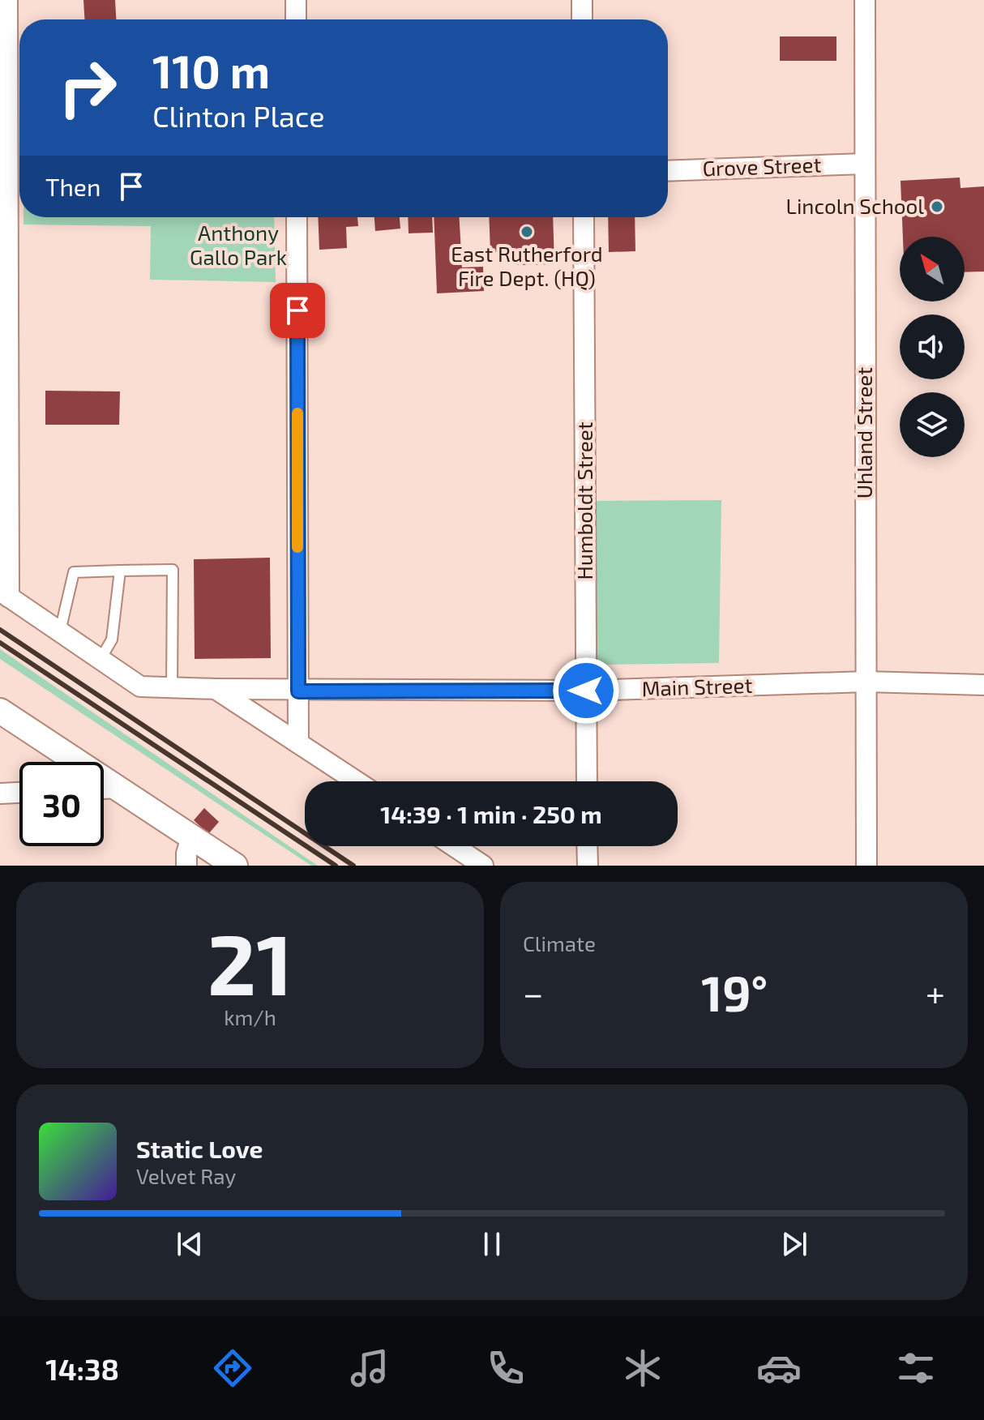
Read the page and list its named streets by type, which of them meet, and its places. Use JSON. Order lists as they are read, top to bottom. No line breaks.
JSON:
{"streets":{"street":["Grove Street","Uhland Street","Humboldt Street","Main Street"]},"crossings":[["Grove Street","Uhland Street"],["Uhland Street","Main Street"],["Humboldt Street","Main Street"]],"parks":["Anthony Gallo Park"],"places":["Lincoln School","East Rutherford Fire Dept. (HQ)"],"north":"top left","page":{"turn":["110 m","Clinton Place"],"then":"Then","limit":"30","trip":"14:39 · 1 min · 250 m","tile":[["21","km/h"],"Climate"],"heat":["−","19°","+"],"song":["Static Love","Velvet Ray"],"tabs":"14:38"}}
